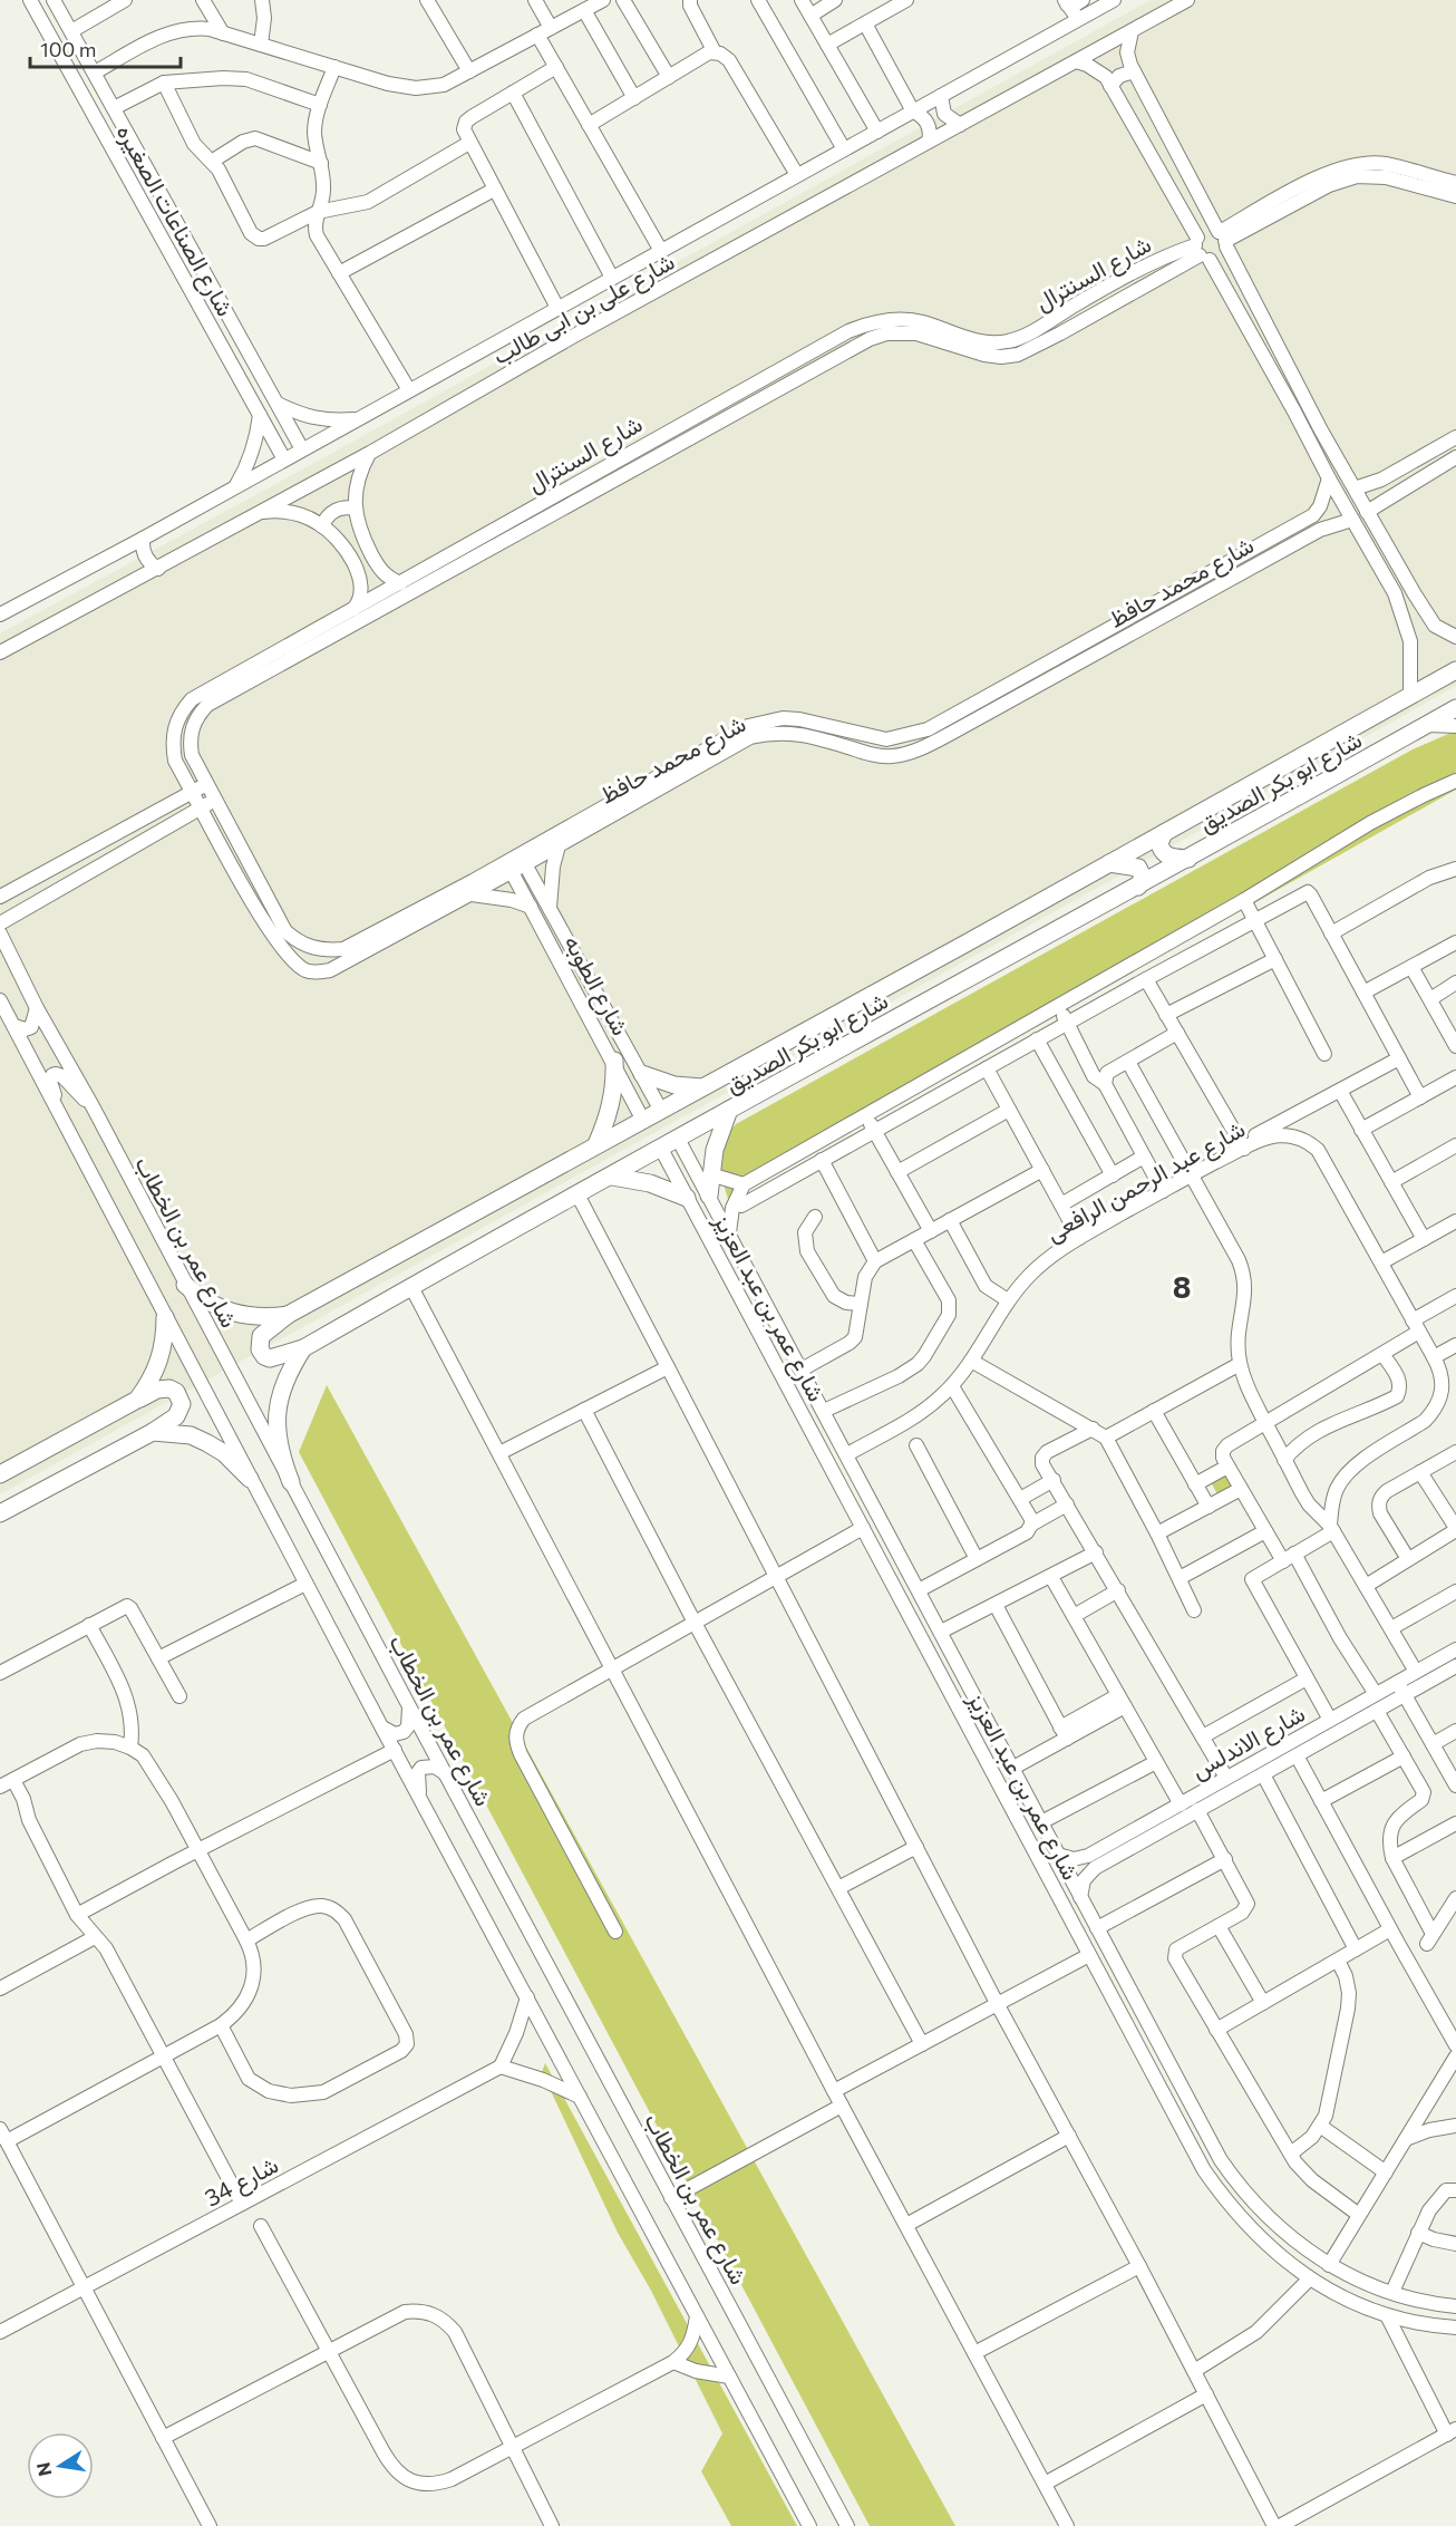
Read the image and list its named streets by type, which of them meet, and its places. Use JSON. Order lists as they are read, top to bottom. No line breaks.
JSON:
{"streets":{"main road":["شارع ابو بكر الصديق"],"street":["شارع الصناعات الصغيره","شارع السنترال","شارع على بن ابى طالب","شارع محمد حافظ","شارع الطوبه","شارع عبد الرحمن الرافعى","شارع عمر بن الخطاب","شارع عمر بن عبد العزيز","شارع الاندلس","شارع 34"]},"crossings":[["شارع الصناعات الصغيره","شارع على بن ابى طالب"],["شارع السنترال","شارع محمد حافظ"],["شارع محمد حافظ","شارع الطوبه"],["شارع ابو بكر الصديق","شارع الطوبه"],["شارع ابو بكر الصديق","شارع عمر بن الخطاب"],["شارع ابو بكر الصديق","شارع عمر بن عبد العزيز"],["شارع عبد الرحمن الرافعى","شارع عمر بن عبد العزيز"]],"districts":["8"],"scale_bar":"100 m","north":"left"}
